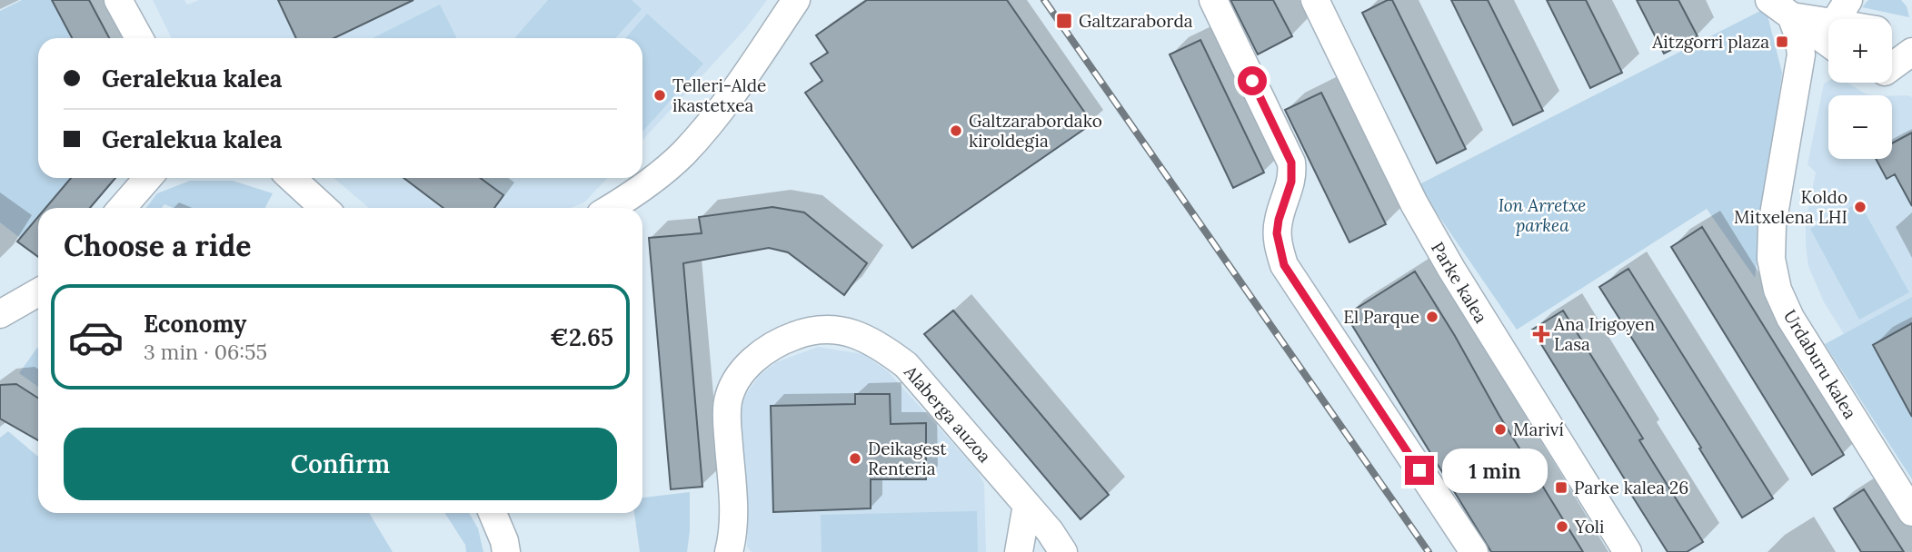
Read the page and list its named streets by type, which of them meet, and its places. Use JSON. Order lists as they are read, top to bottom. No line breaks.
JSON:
{"streets":{"street":["Parke kalea","Urdaburu kalea","Alaberga auzoa"]},"parks":["Ion Arretxe parkea"],"places":{"transit":["Galtzaraborda","Aitzgorri plaza","Parke kalea 26"],"other":["Telleri-Alde ikastetxea","Galtzarabordako kiroldegia","Koldo Mitxelena LHI","El Parque","Mariví","Deikagest Renteria","Yoli"],"health":["Ana Irigoyen Lasa"]},"page":{"map_buttons":["+","−"],"banner":["Geralekua kalea","Geralekua kalea"],"heading":"Choose a ride","list":[{"name":"Economy","note":"3 min · 06:55","value":"€2.65"}],"buttons":"Confirm","bubble":"1 min"}}
